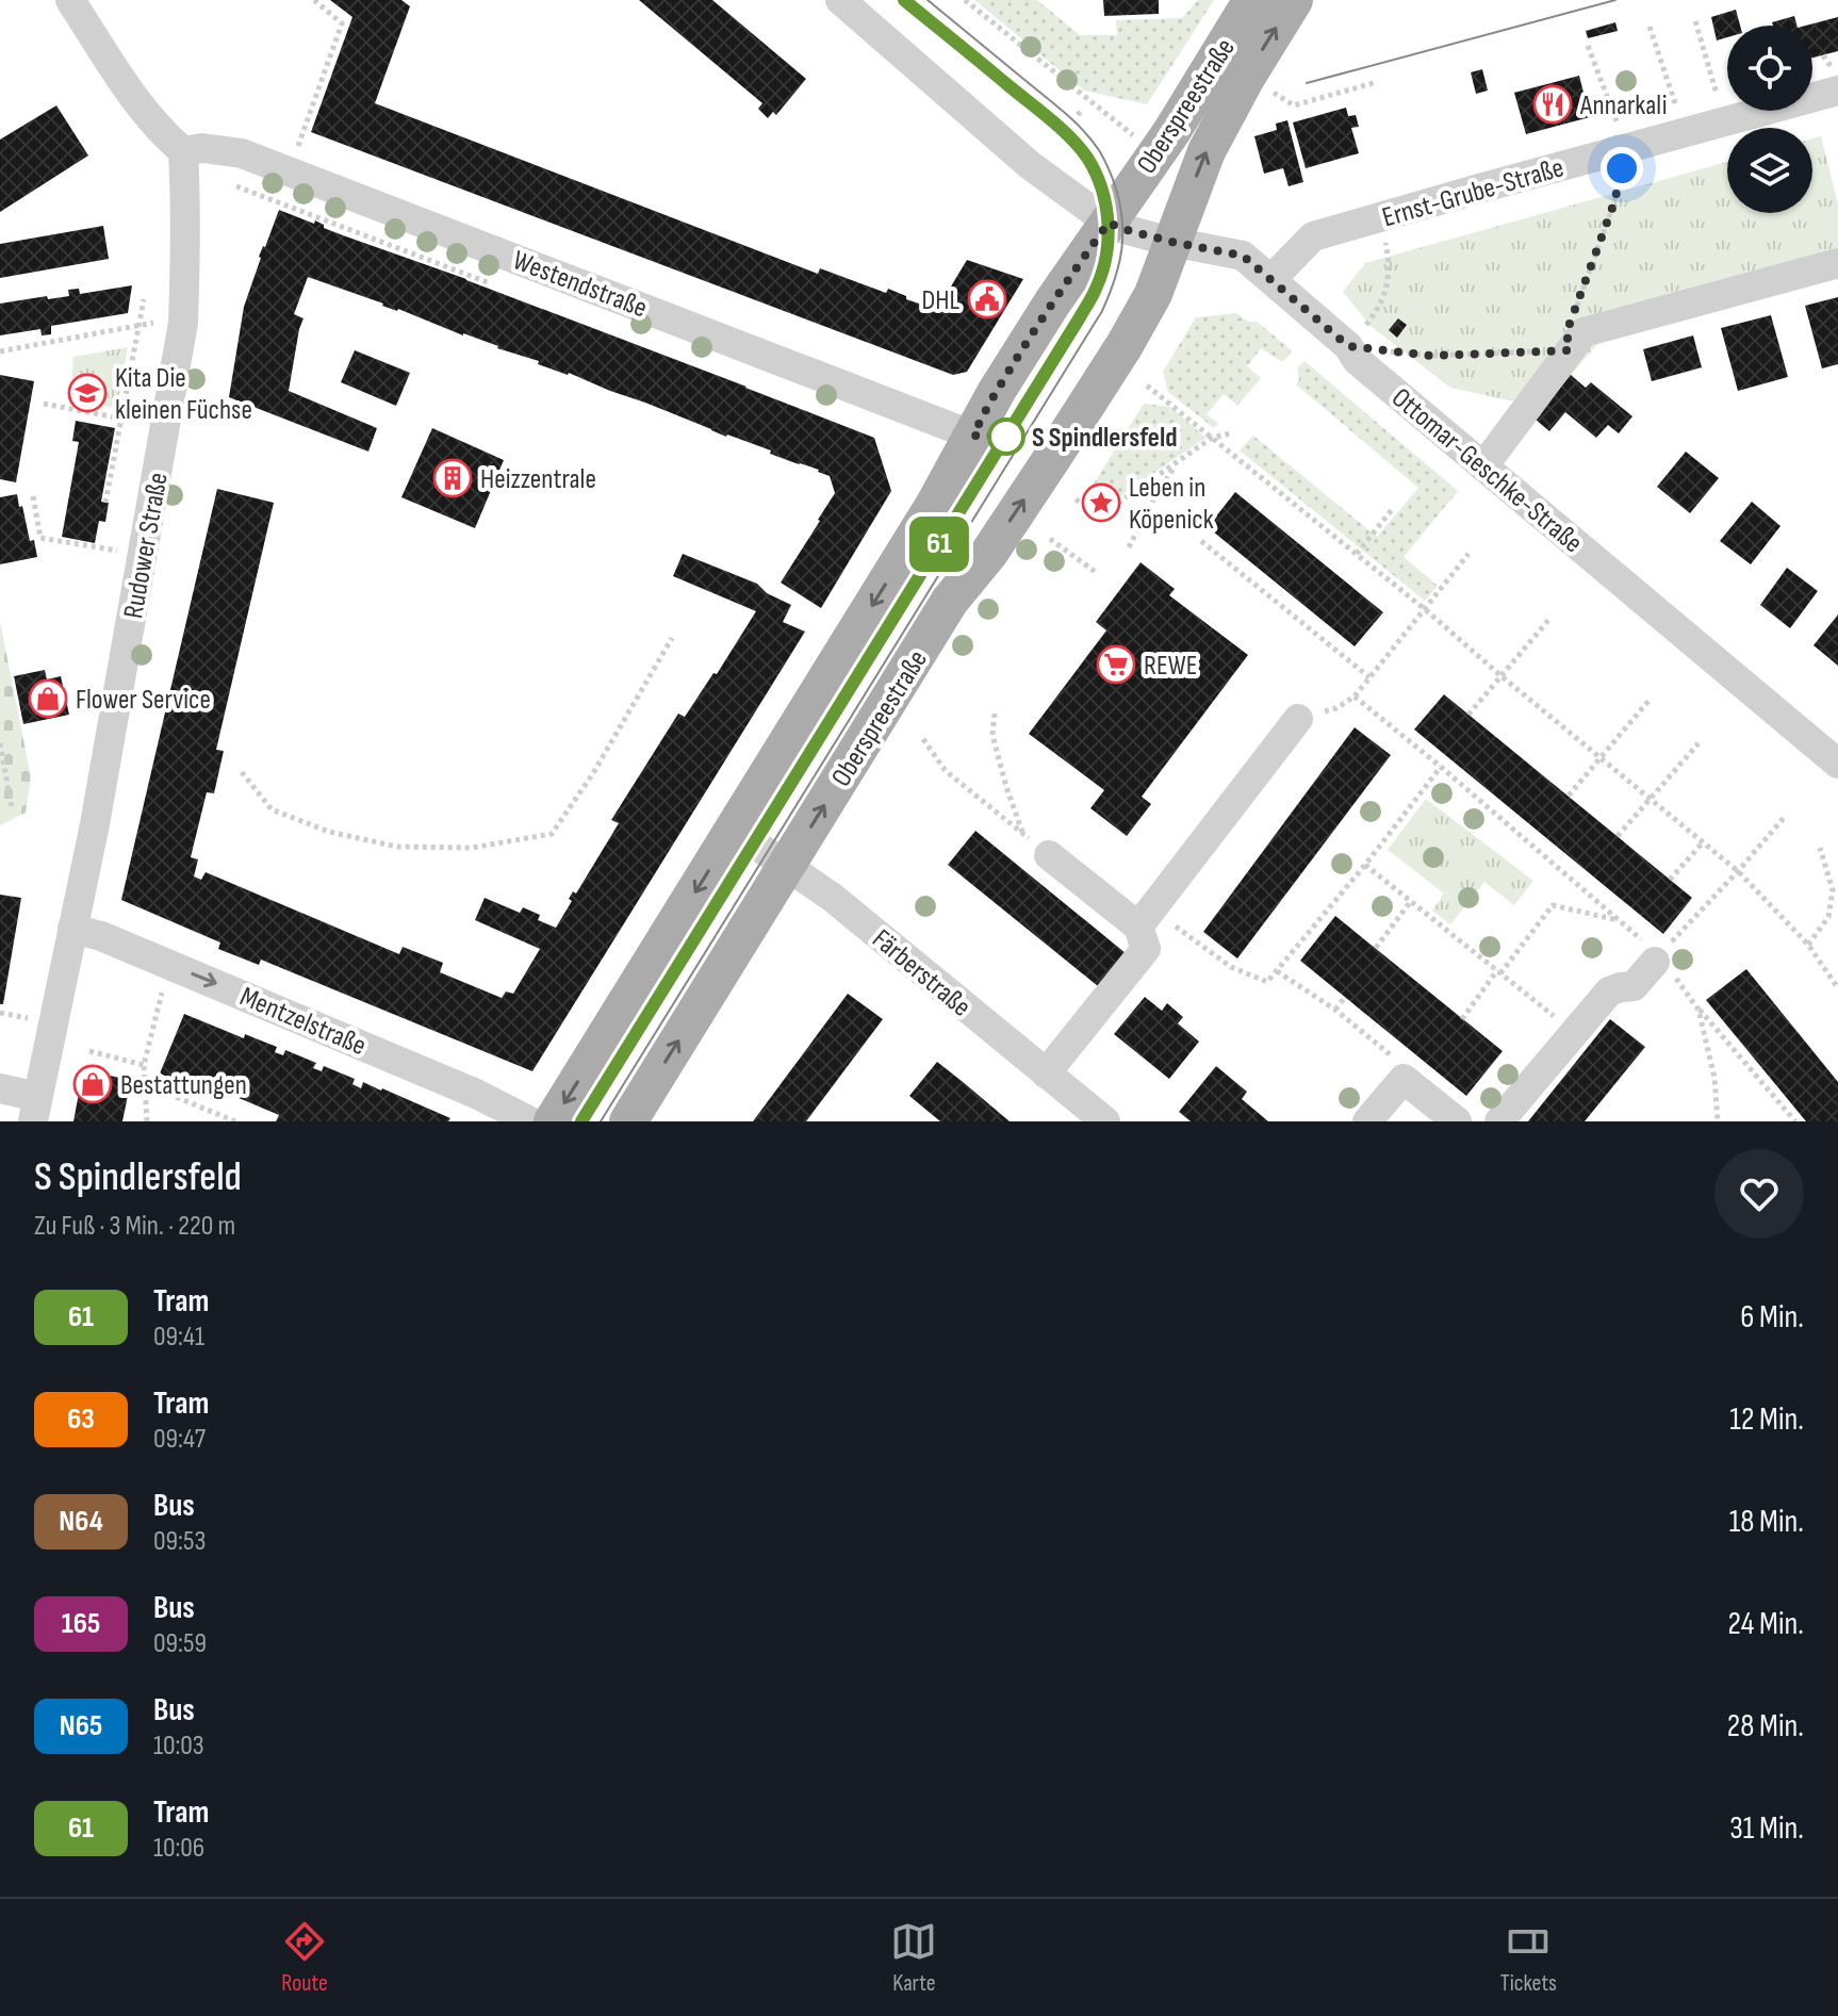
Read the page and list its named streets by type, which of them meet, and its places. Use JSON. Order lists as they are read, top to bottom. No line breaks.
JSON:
{"streets":{"main road":["Oberspreestraße"],"street":["Ernst-Grube-Straße","Westendstraße","Ottomar-Geschke-Straße","Rudower Straße","Färberstraße","Mentzelstraße"]},"crossings":[["Oberspreestraße","Westendstraße"],["Oberspreestraße","Ottomar-Geschke-Straße"],["Oberspreestraße","Färberstraße"],["Ernst-Grube-Straße","Ottomar-Geschke-Straße"],["Westendstraße","Rudower Straße"],["Rudower Straße","Mentzelstraße"]],"one_way":["Mentzelstraße"],"places":{"restaurant":["Annarkali"],"public building":["DHL"],"school or university":["Kita Die kleinen Füchse"],"other":["S Spindlersfeld"],"building":["Heizzentrale"],"place":["Leben in Köpenick"],"supermarket":["REWE"],"shop":["Flower Service","Bestattungen"]},"lines":["tram line 61"],"page":{"on_map":"61","heading":["S Spindlersfeld","Zu Fuß · 3 Min. · 220 m"],"list":[{"mark":"61","name":"Tram","note":"09:41","value":"6 Min."},{"mark":"63","name":"Tram","note":"09:47","value":"12 Min."},{"mark":"N64","name":"Bus","note":"09:53","value":"18 Min."},{"mark":"165","name":"Bus","note":"09:59","value":"24 Min."},{"mark":"N65","name":"Bus","note":"10:03","value":"28 Min."},{"mark":"61","name":"Tram","note":"10:06","value":"31 Min."}],"tabs":["Route","Karte","Tickets"]}}
